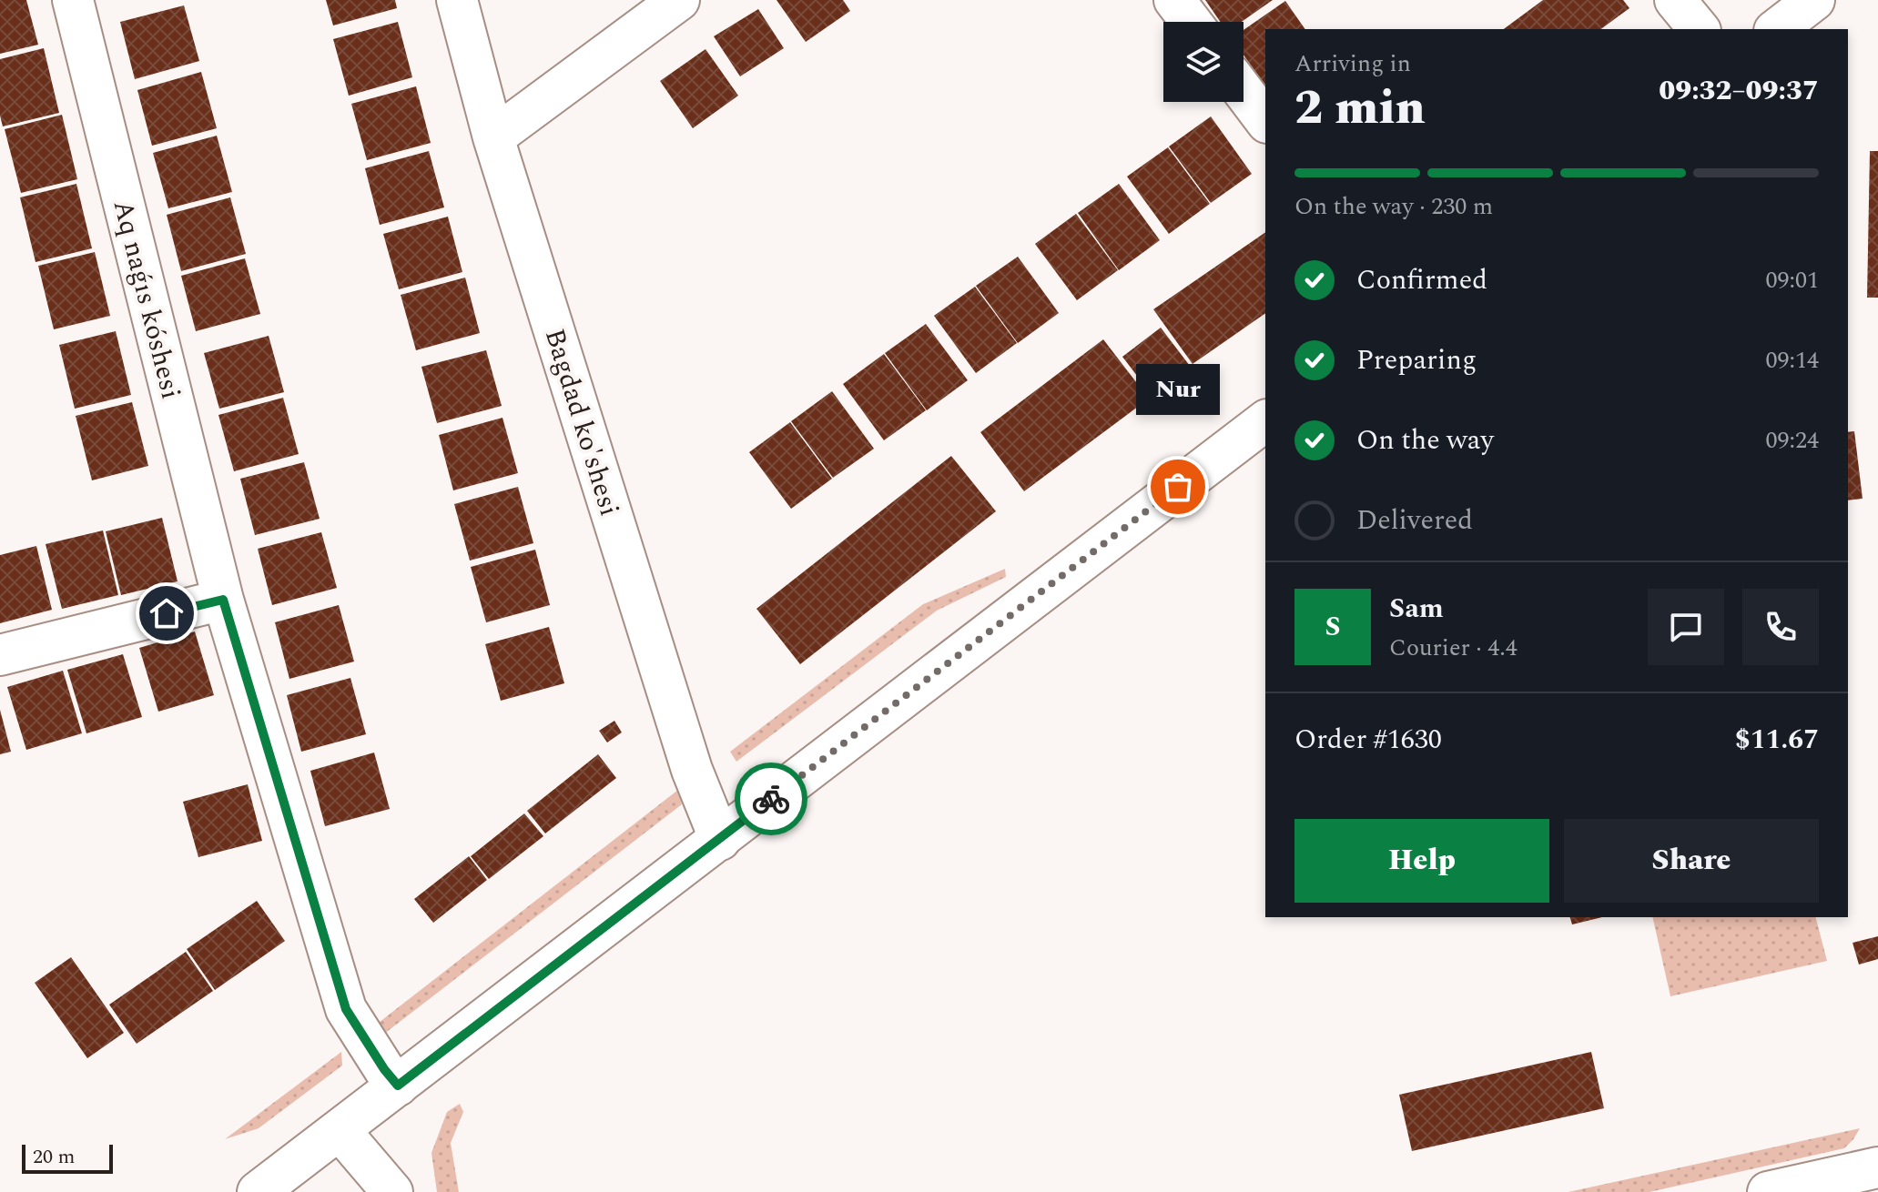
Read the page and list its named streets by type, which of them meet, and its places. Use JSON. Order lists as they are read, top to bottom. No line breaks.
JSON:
{"streets":{"street":["Aq naǵıs kóshesi","Bagdad ko'shesi"]},"places":["Nur"],"scale_bar":"20 m","page":{"heading":["2 min","Arriving in","09:32–09:37"],"panel":["Sam","Courier · 4.4","Order #1630","$11.67"],"bar":"On the way · 230 m","list":[["Confirmed","09:01"],["Preparing","09:14"],["On the way","09:24"],"Delivered"],"bubble":"Nur","round":"S","buttons":["Help","Share"],"scale":"20 m"}}
